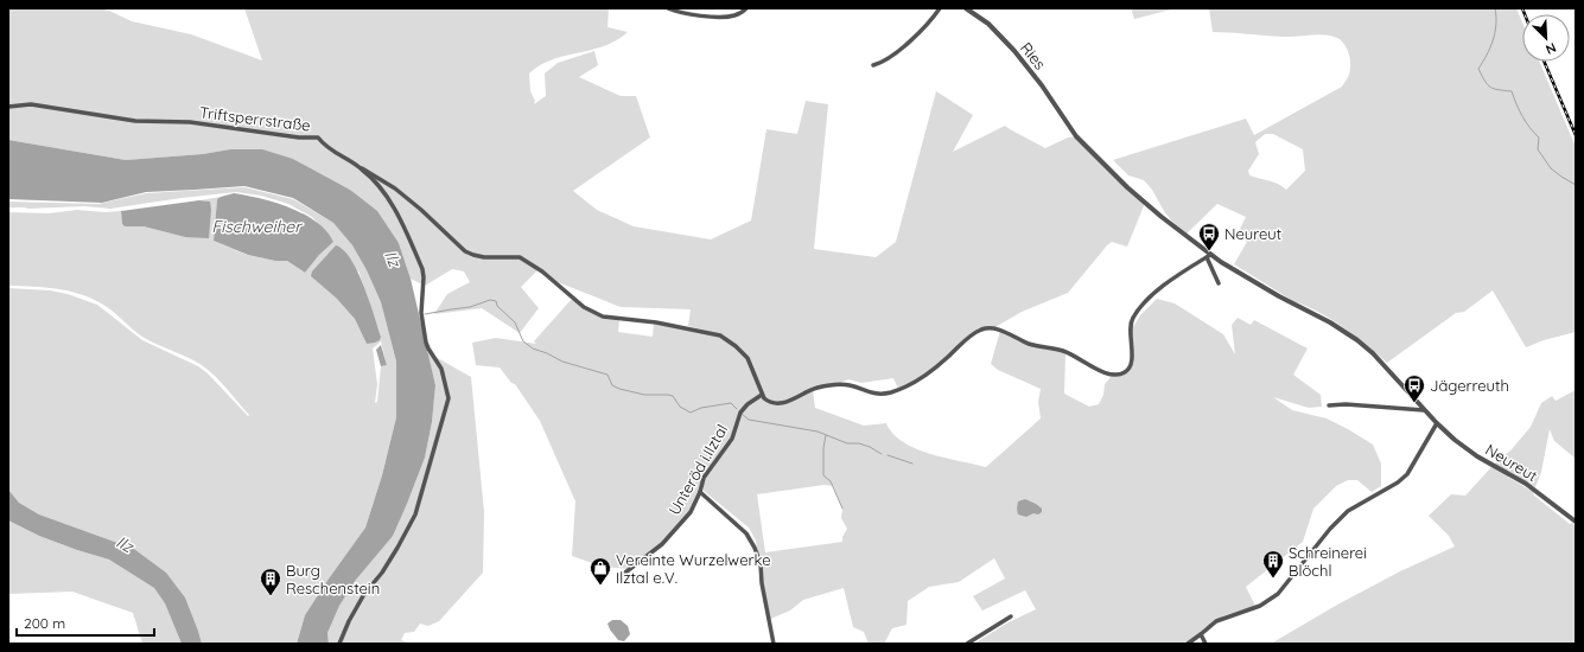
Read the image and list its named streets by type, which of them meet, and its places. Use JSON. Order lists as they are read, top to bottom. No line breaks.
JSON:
{"streets":{"street":["Ries","Triftsperrstraße","Neureut","Unteröd i.Ilztal"]},"crossings":[["Ries","Neureut"]],"water":["Fischweiher","Ilz"],"places":{"bus stop":["Neureut","Jägerreuth"],"building":["Schreinerei Blöchl","Burg Reschenstein"],"shop":["Vereinte Wurzelwerke Ilztal e.V."]},"scale_bar":"200 m","north":"bottom right"}
